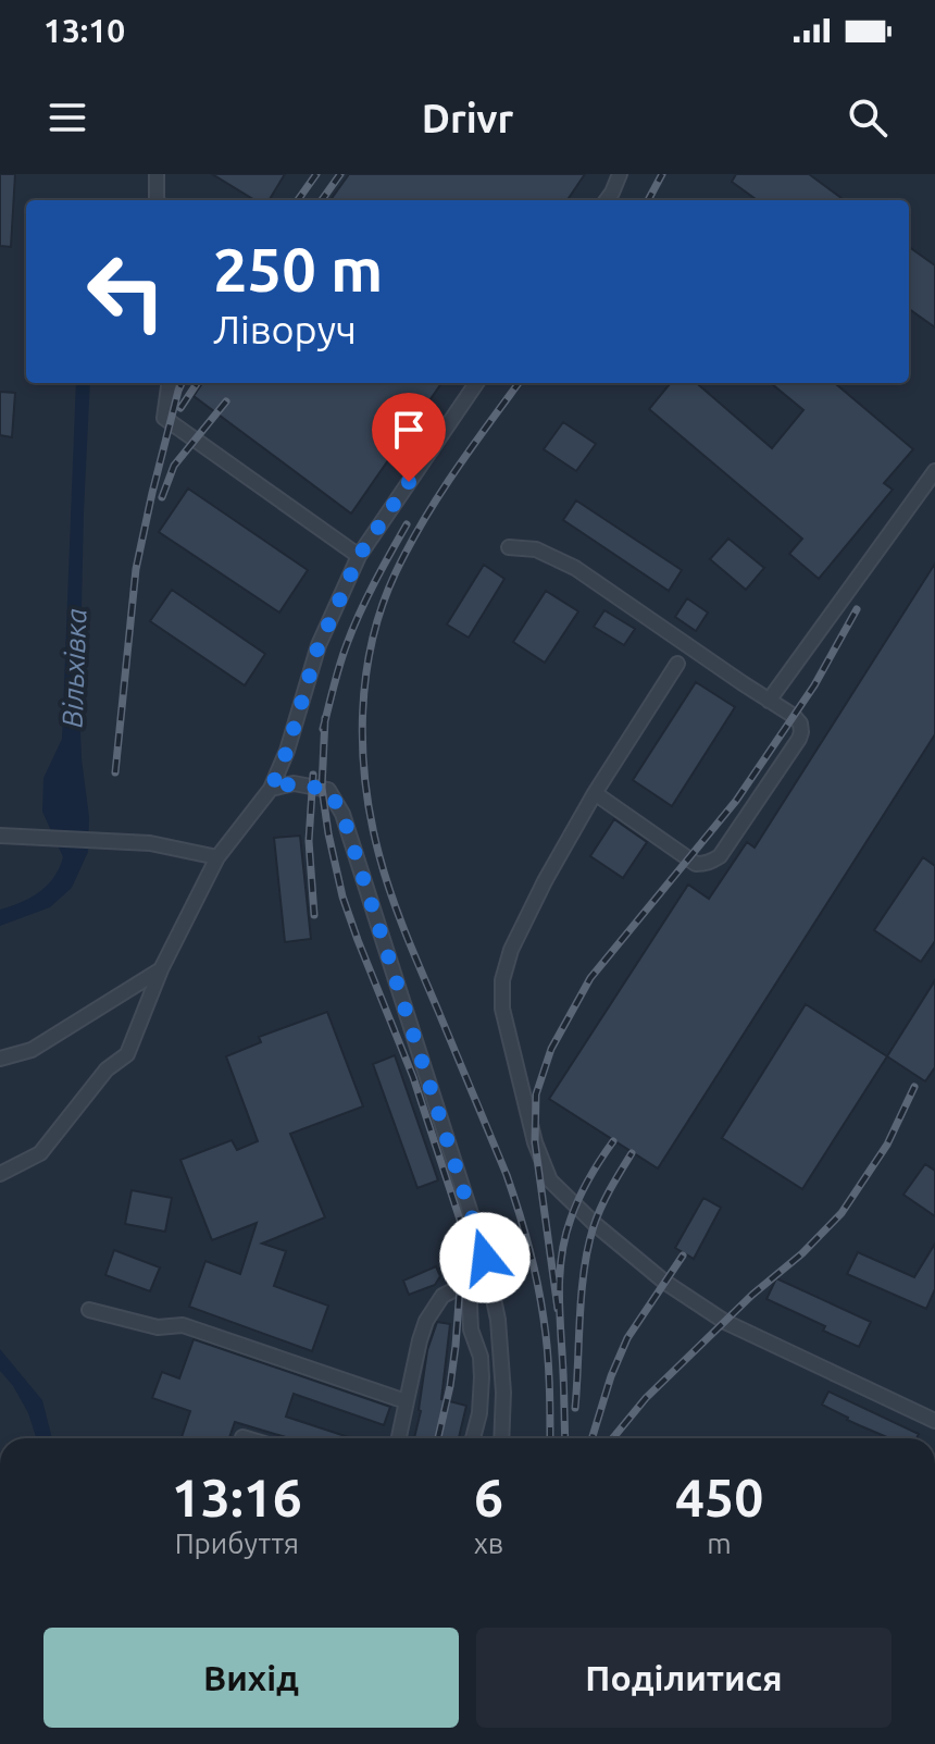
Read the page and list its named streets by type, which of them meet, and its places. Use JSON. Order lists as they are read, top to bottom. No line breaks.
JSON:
{"water":["Вільхівка"],"page":{"status":"13:10","header":"Drivr","turn":["250 m","Ліворуч"],"eta":["13:16","Прибуття","6","хв","450","m"],"buttons":["Вихід","Поділитися"]}}
